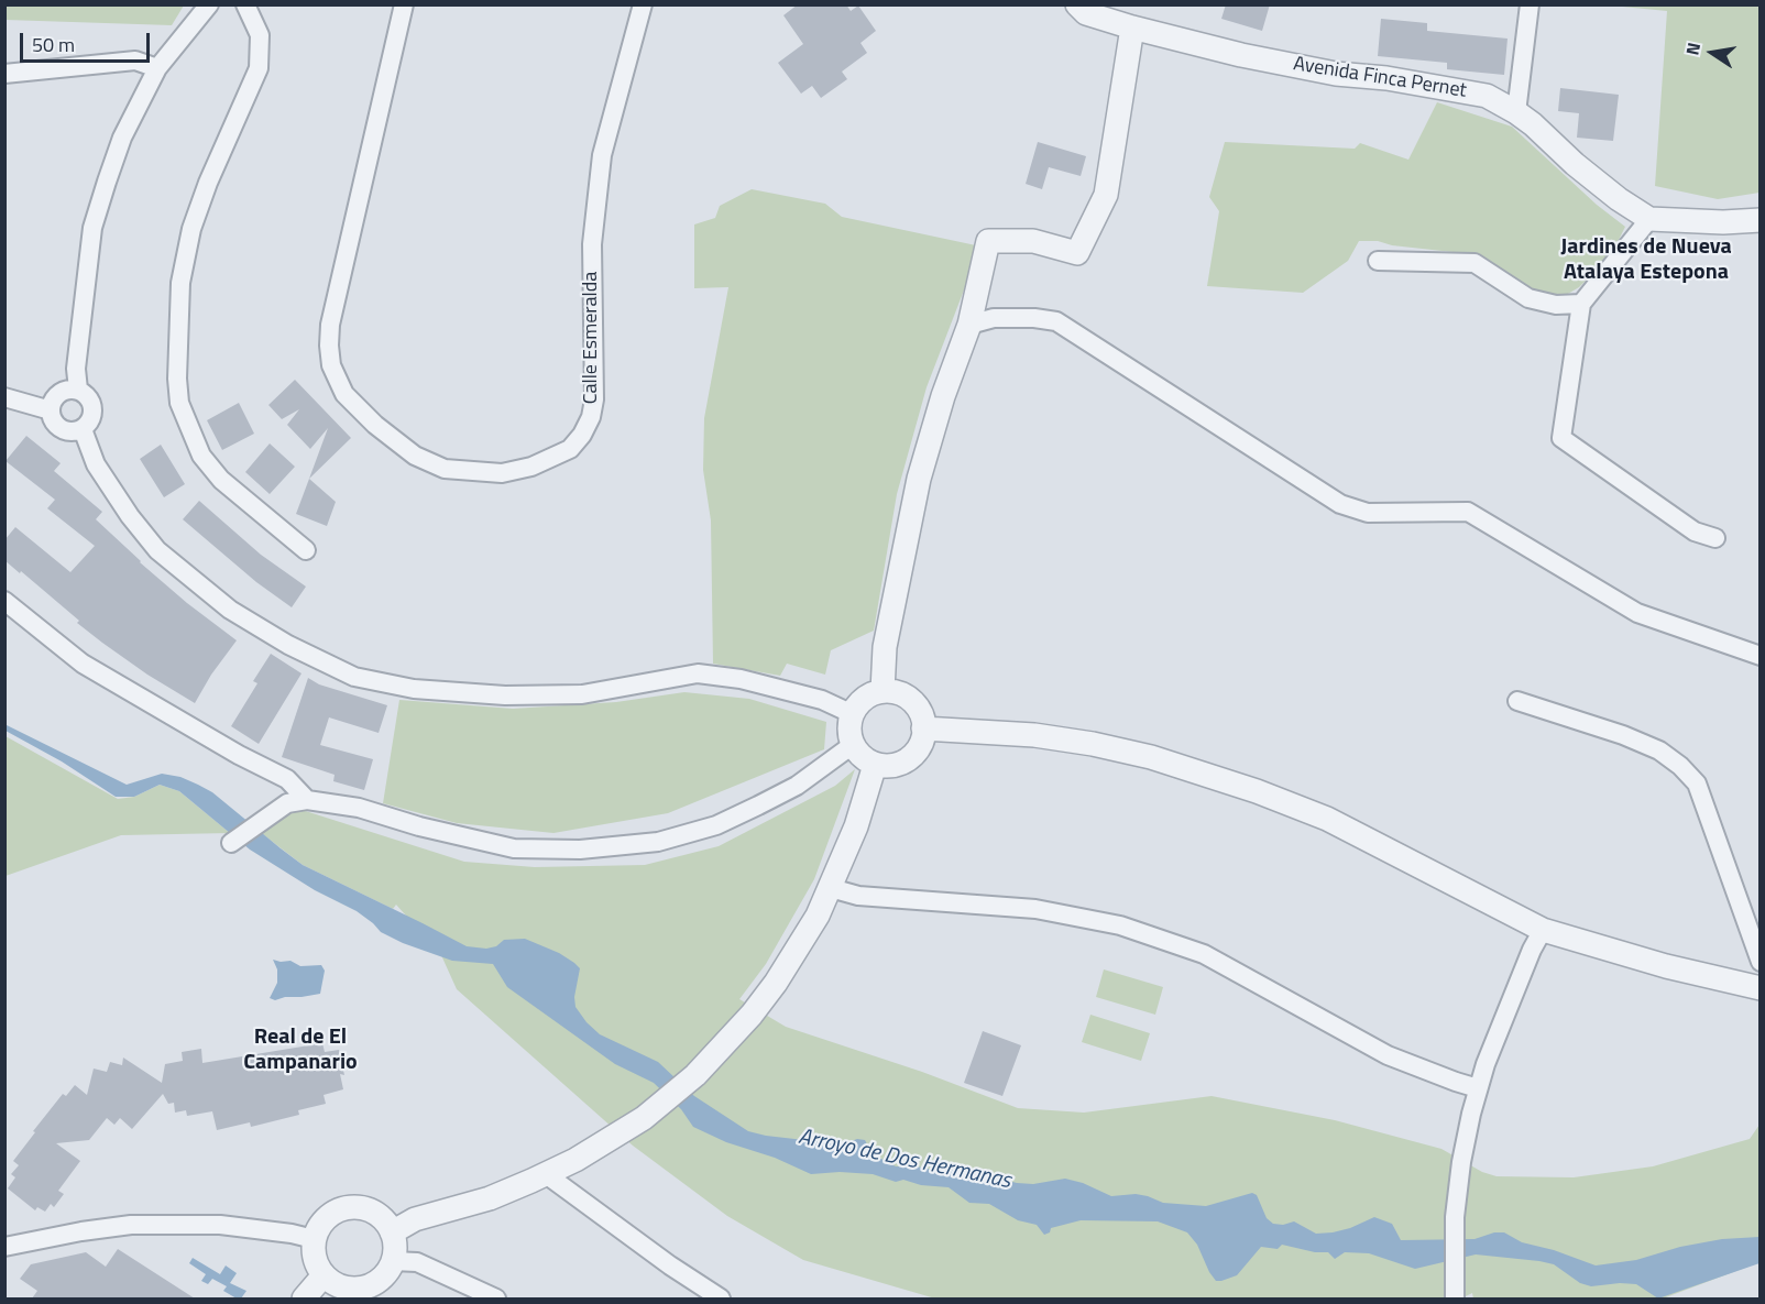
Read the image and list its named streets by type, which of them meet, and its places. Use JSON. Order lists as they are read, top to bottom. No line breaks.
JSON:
{"streets":{"street":["Avenida Finca Pernet","Calle Esmeralda"]},"districts":["Jardines de Nueva Atalaya Estepona","Real de El Campanario"],"water":["Arroyo de Dos Hermanas"],"scale_bar":"50 m","north":"left"}
